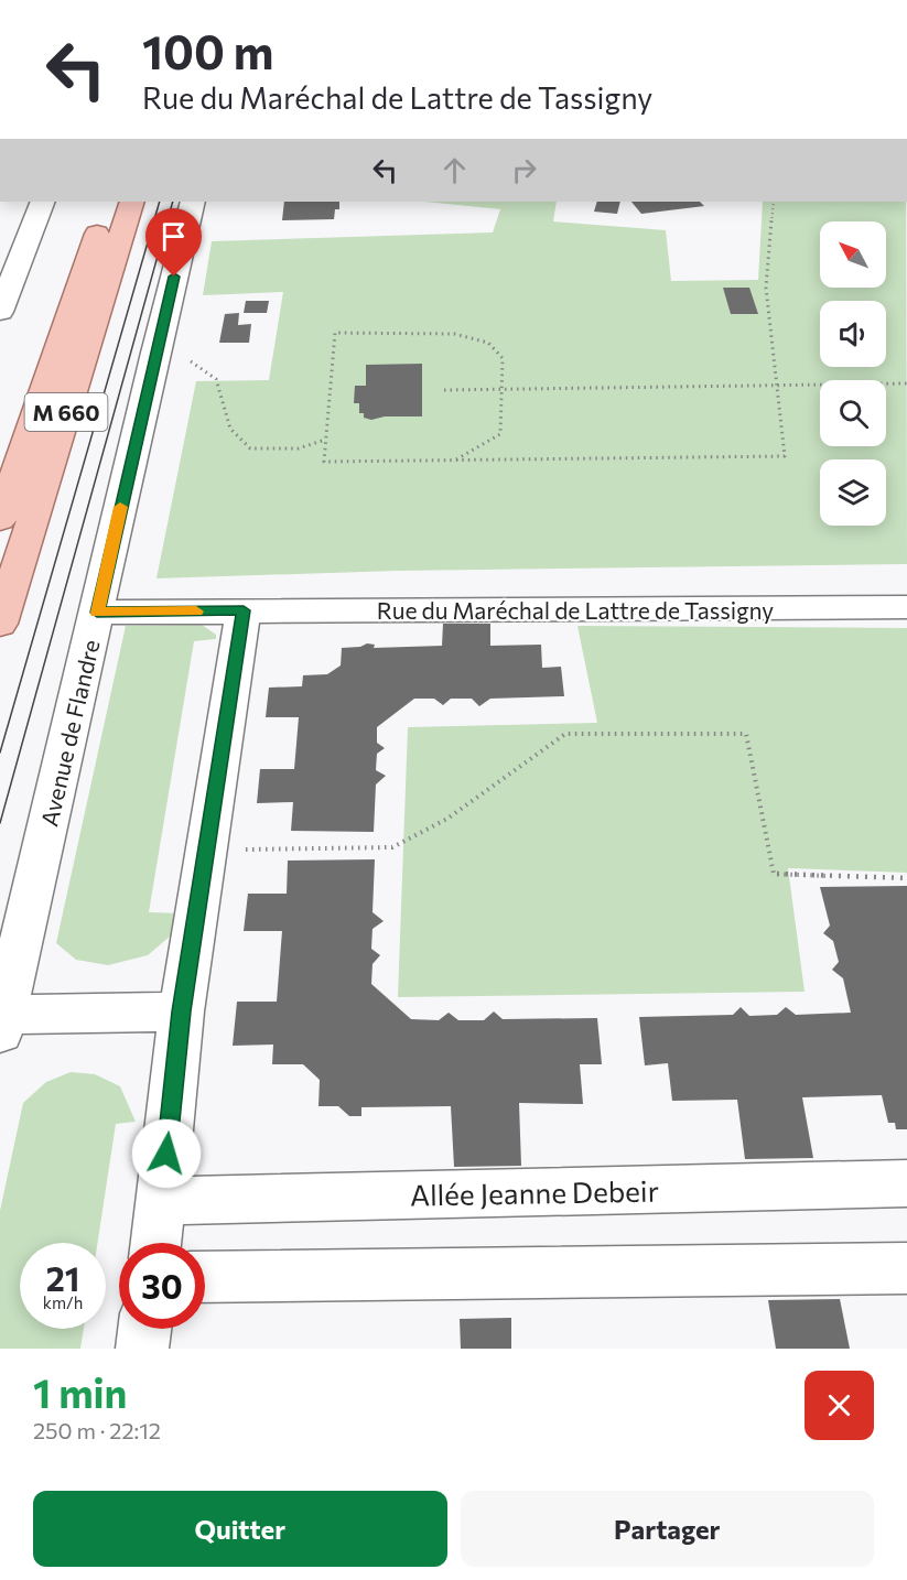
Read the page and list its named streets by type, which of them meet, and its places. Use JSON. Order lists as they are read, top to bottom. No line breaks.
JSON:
{"streets":{"main road":["M 660"],"street":["Rue du Maréchal de Lattre de Tassigny","Avenue de Flandre","Allée Jeanne Debeir"]},"crossings":[["Rue du Maréchal de Lattre de Tassigny","Avenue de Flandre"]],"north":"top left","page":{"turn":["100 m","Rue du Maréchal de Lattre de Tassigny"],"speed":"21 km/h","limit":"30","heading":["1 min","250 m · 22:12"],"buttons":["Quitter","Partager"]}}
